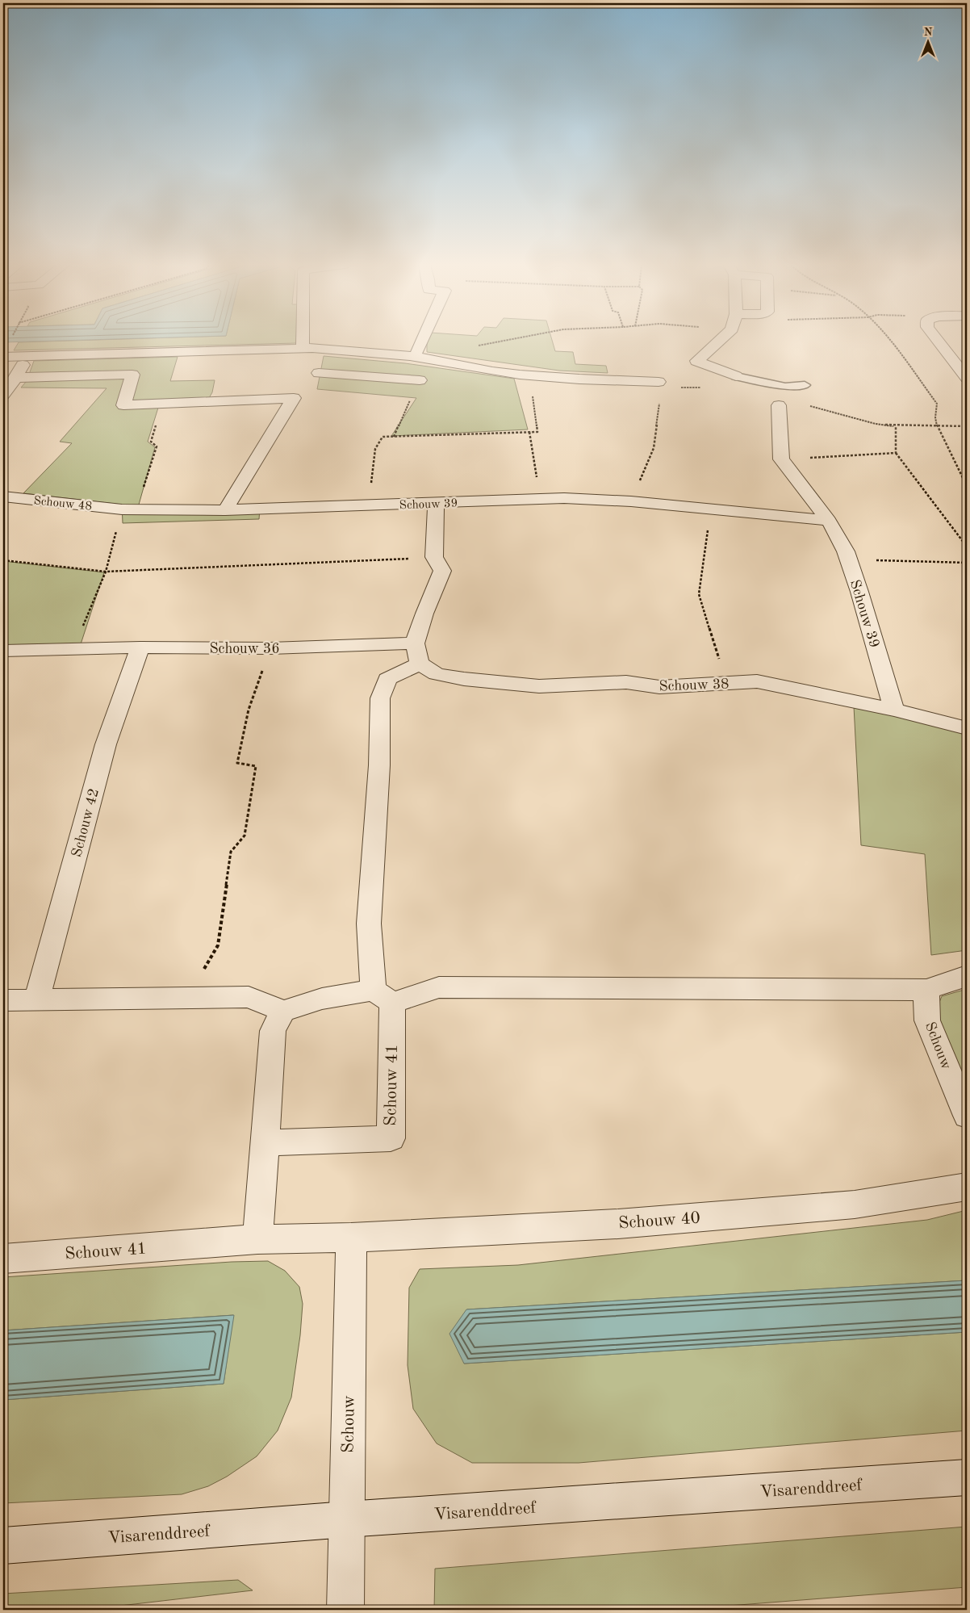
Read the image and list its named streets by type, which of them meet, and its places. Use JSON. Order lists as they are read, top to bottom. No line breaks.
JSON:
{"streets":{"street":["Schouw 48","Schouw 39","Schouw 36","Schouw 38","Schouw 42","Schouw","Schouw 41","Schouw 40","Visarenddreef"]},"crossings":[["Schouw 48","Schouw 39"],["Schouw 39","Schouw 38"],["Schouw 36","Schouw 42"],["Schouw 38","Schouw 41"],["Schouw","Schouw 41"],["Schouw","Schouw 40"],["Schouw","Visarenddreef"],["Schouw 41","Schouw 40"]],"north":"top"}
